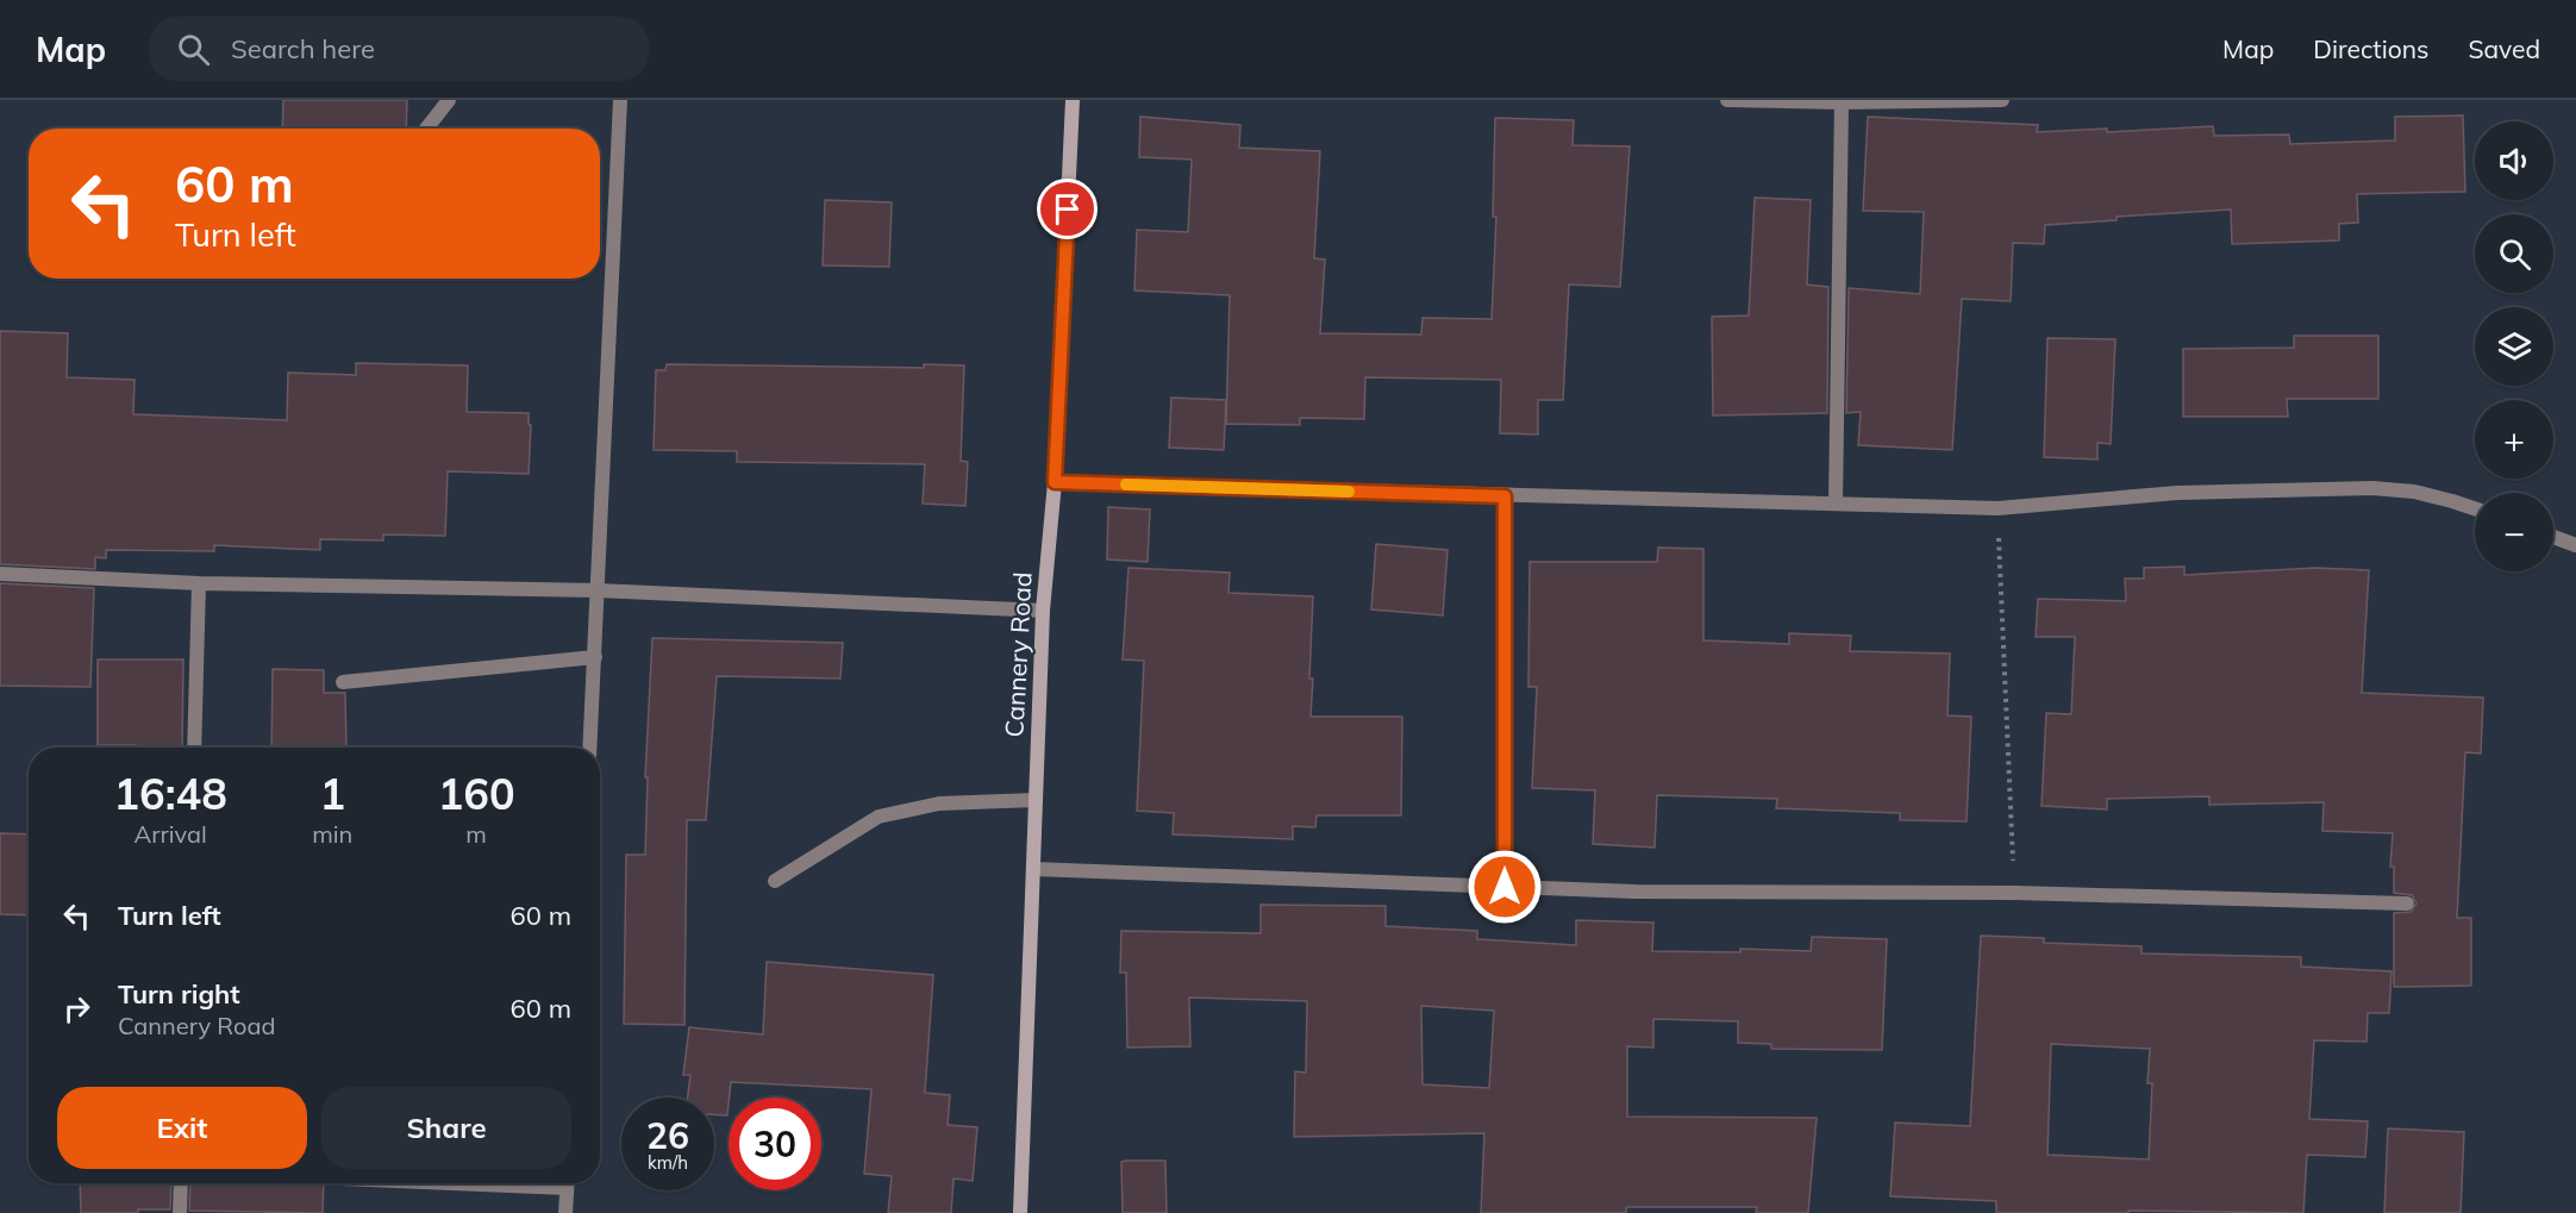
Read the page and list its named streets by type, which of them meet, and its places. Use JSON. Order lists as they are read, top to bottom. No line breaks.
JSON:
{"streets":{"main road":["Cannery Road"]},"page":{"header":"Map","search":"Search here","nav":["Map","Directions","Saved"],"map_buttons":["+","−"],"turn":["60 m","Turn left"],"eta":["16:48","Arrival","1","min","160","m"],"list":[{"name":"Turn left","value":"60 m"},{"name":"Turn right","note":"Cannery Road","value":"60 m"}],"buttons":["Exit","Share"],"speed":"26 km/h","limit":"30"}}
